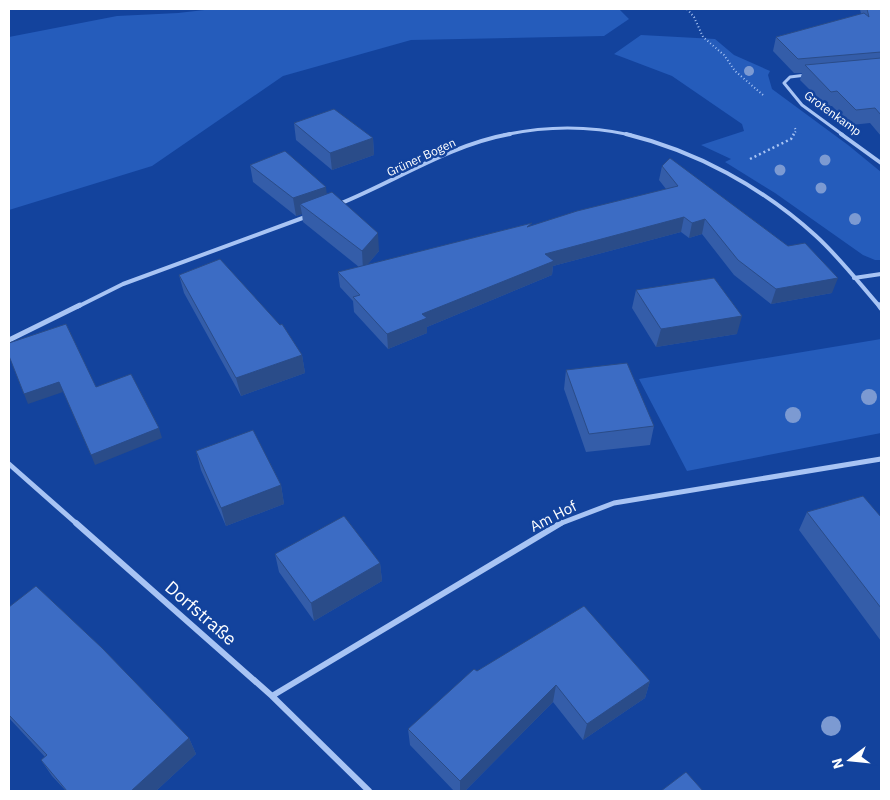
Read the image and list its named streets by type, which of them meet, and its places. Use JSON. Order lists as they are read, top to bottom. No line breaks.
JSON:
{"streets":{"street":["Grotenkamp","Grüner Bogen","Am Hof","Dorfstraße"]},"crossings":[["Am Hof","Dorfstraße"]],"north":"left"}
